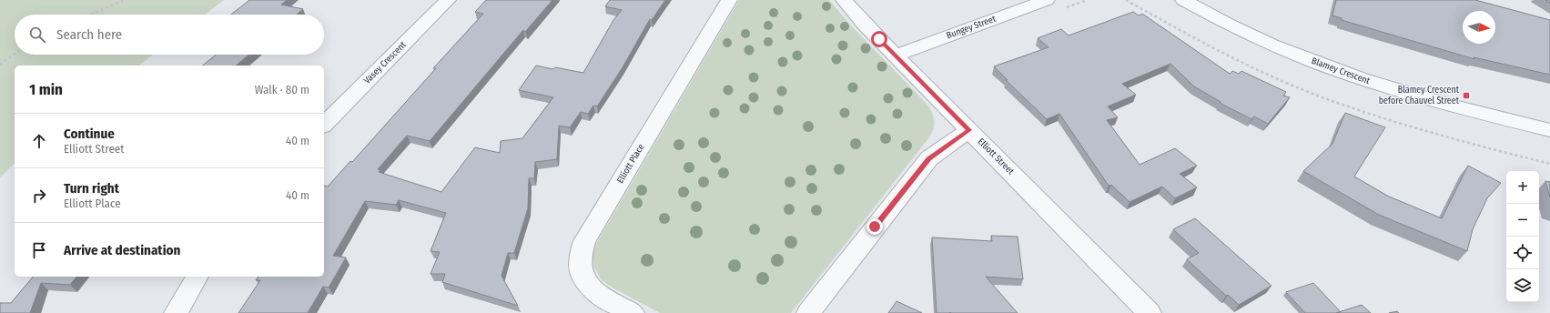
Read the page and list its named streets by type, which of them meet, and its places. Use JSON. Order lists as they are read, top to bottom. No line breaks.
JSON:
{"streets":{"street":["Bungey Street","Vasey Crescent","Blamey Crescent","Elliott Street","Elliott Place"]},"crossings":[["Bungey Street","Elliott Street"]],"places":{"transit":["Blamey Crescent before Chauvel Street"]},"north":"right","page":{"search":"Search here","heading":["1 min","Walk · 80 m"],"list":[["Continue","Elliott Street","40 m"],["Turn right","Elliott Place","40 m"],"Arrive at destination"],"map_buttons":["+","−"]}}
